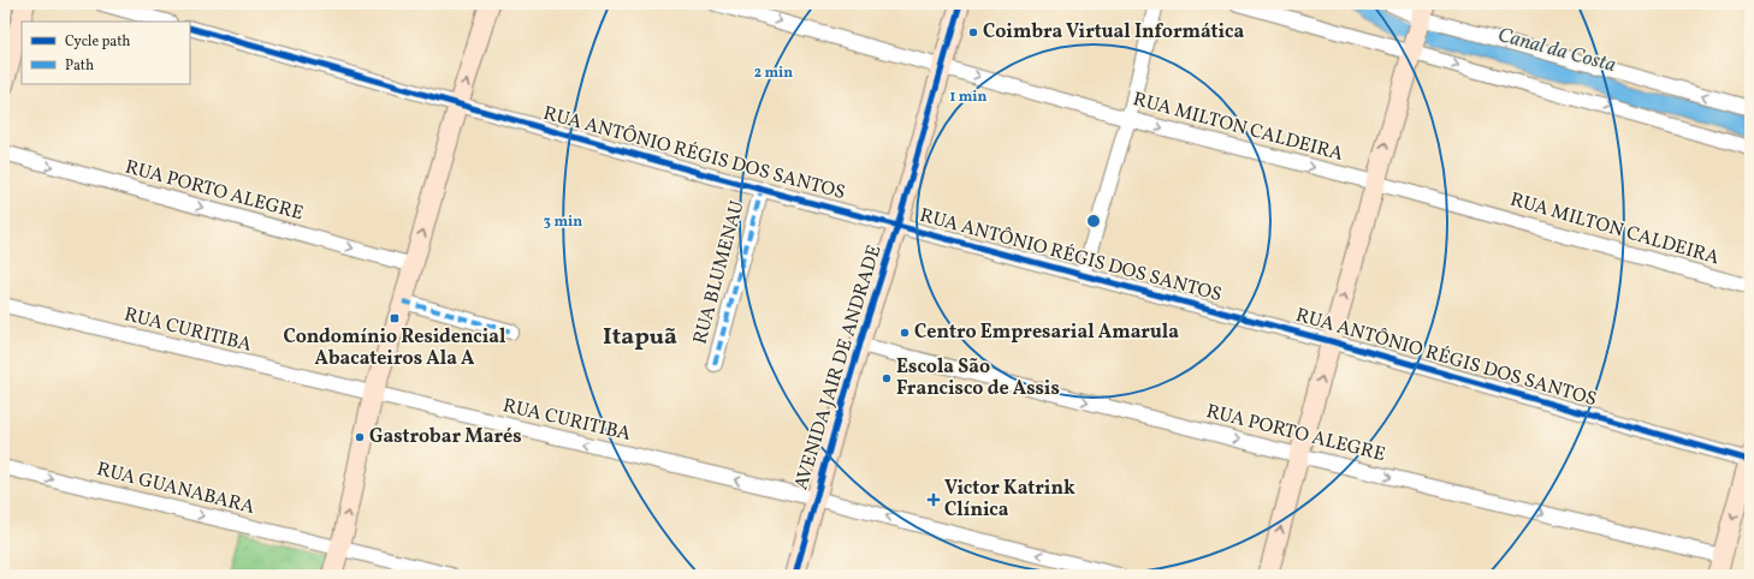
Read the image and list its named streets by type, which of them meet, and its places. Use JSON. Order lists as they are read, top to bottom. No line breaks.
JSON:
{"streets":{"main road":["AVENIDA JAIR DE ANDRADE"],"street":["RUA MILTON CALDEIRA","RUA ANTÔNIO RÉGIS DOS SANTOS","RUA PORTO ALEGRE","RUA BLUMENAU","RUA CURITIBA","RUA GUANABARA"]},"crossings":[["RUA MILTON CALDEIRA","AVENIDA JAIR DE ANDRADE"],["RUA ANTÔNIO RÉGIS DOS SANTOS","RUA BLUMENAU"],["RUA ANTÔNIO RÉGIS DOS SANTOS","AVENIDA JAIR DE ANDRADE"],["RUA PORTO ALEGRE","AVENIDA JAIR DE ANDRADE"],["RUA CURITIBA","AVENIDA JAIR DE ANDRADE"]],"one_way":["RUA MILTON CALDEIRA","RUA PORTO ALEGRE","RUA CURITIBA","RUA GUANABARA"],"districts":["Itapuã"],"water":["Canal da Costa"],"places":{"other":["Coimbra Virtual Informática","Centro Empresarial Amarula","Escola São Francisco de Assis","Gastrobar Marés"],"transit":["Condomínio Residencial Abacateiros Ala A"],"health":["Victor Katrink Clínica"]},"legend":["Cycle path","Path"],"rings":["2 min","1 min","3 min"]}
